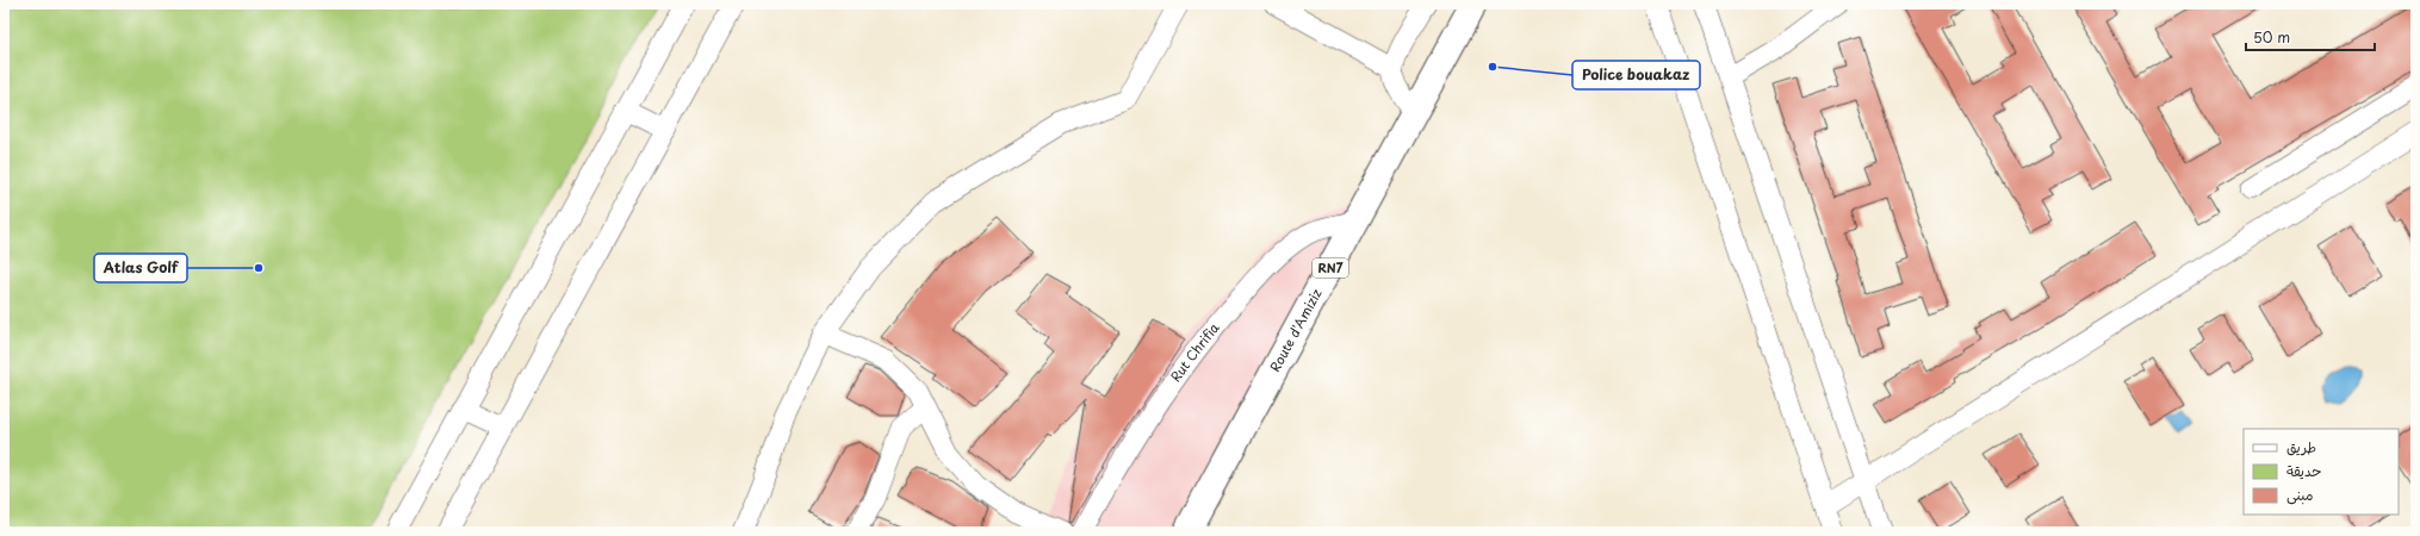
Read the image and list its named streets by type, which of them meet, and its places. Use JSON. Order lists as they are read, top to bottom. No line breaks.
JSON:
{"streets":{"main road":["RN7","Route d'Amiziz"],"street":["Rut Chrifia"]},"crossings":[["Route d'Amiziz","Rut Chrifia"]],"places":["Police bouakaz","Atlas Golf"],"legend":["طريق","حديقة","مبنى"],"scale_bar":"50 m"}
